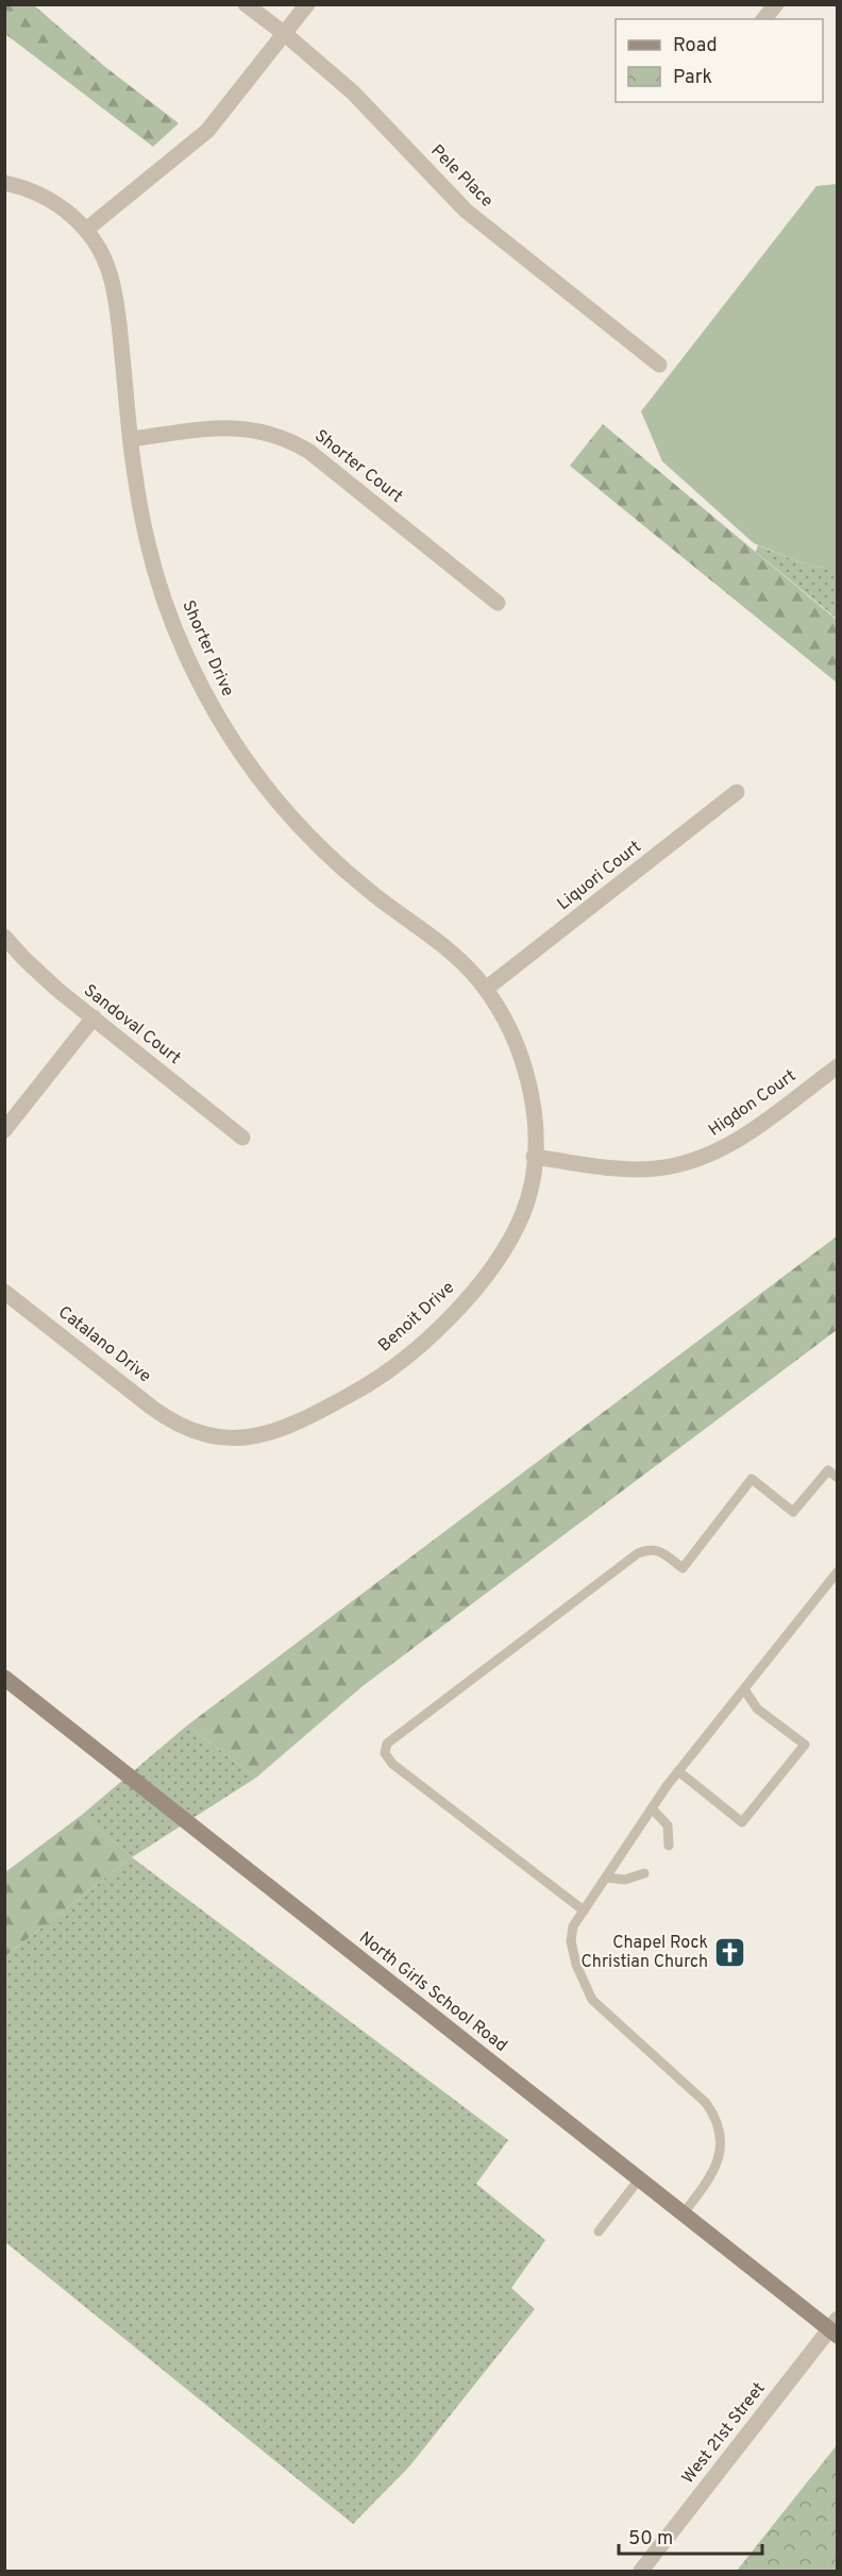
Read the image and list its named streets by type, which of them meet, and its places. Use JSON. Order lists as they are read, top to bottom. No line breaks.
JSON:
{"streets":{"main road":["North Girls School Road"],"street":["Pele Place","Shorter Court","Shorter Drive","Liquori Court","Sandoval Court","Higdon Court","Benoit Drive","Catalano Drive","West 21st Street"]},"crossings":[["Shorter Court","Shorter Drive"],["Shorter Drive","Benoit Drive"],["Liquori Court","Benoit Drive"],["Higdon Court","Benoit Drive"],["Benoit Drive","Catalano Drive"],["North Girls School Road","West 21st Street"]],"places":{"church":["Chapel Rock Christian Church"]},"legend":["Road","Park"],"scale_bar":"50 m"}
